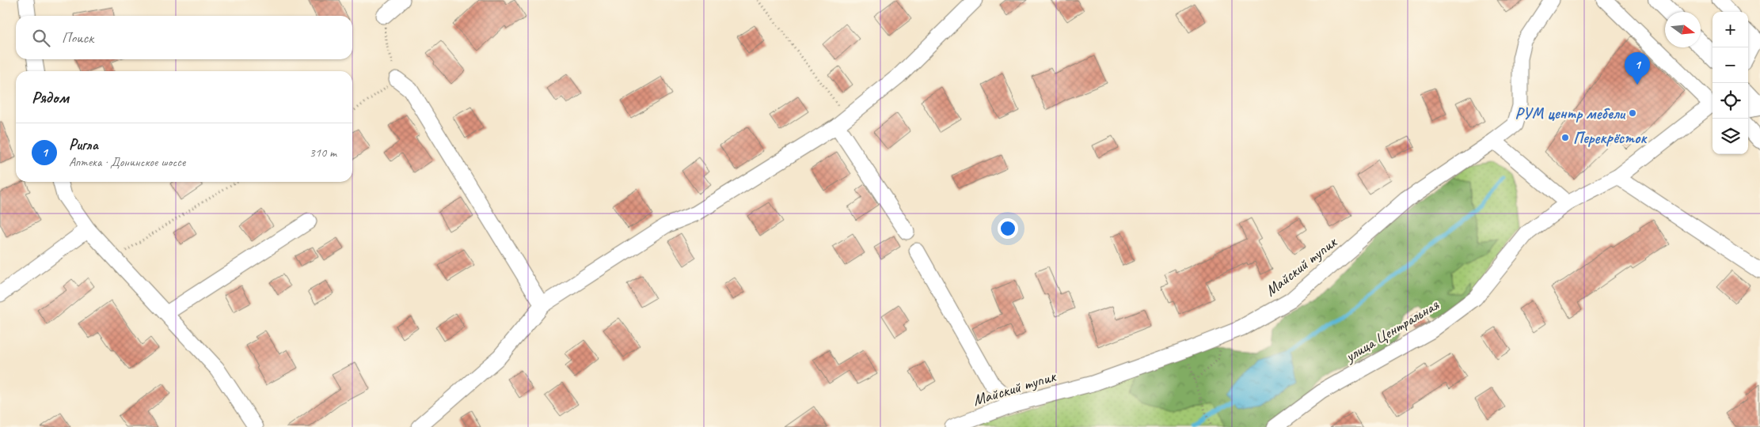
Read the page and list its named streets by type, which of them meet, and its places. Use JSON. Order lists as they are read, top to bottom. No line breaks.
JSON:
{"streets":{"street":["Майский тупик","улица Центральная"]},"places":["РУМ центр мебели","Перекрёсток"],"north":"right","page":{"map_buttons":["+","−"],"search":"Поиск","pins":"1","heading":"Рядом","list":[{"mark":"1","name":"Ригла","note":"Аптека · Донинское шоссе","value":"310 m"}]}}
